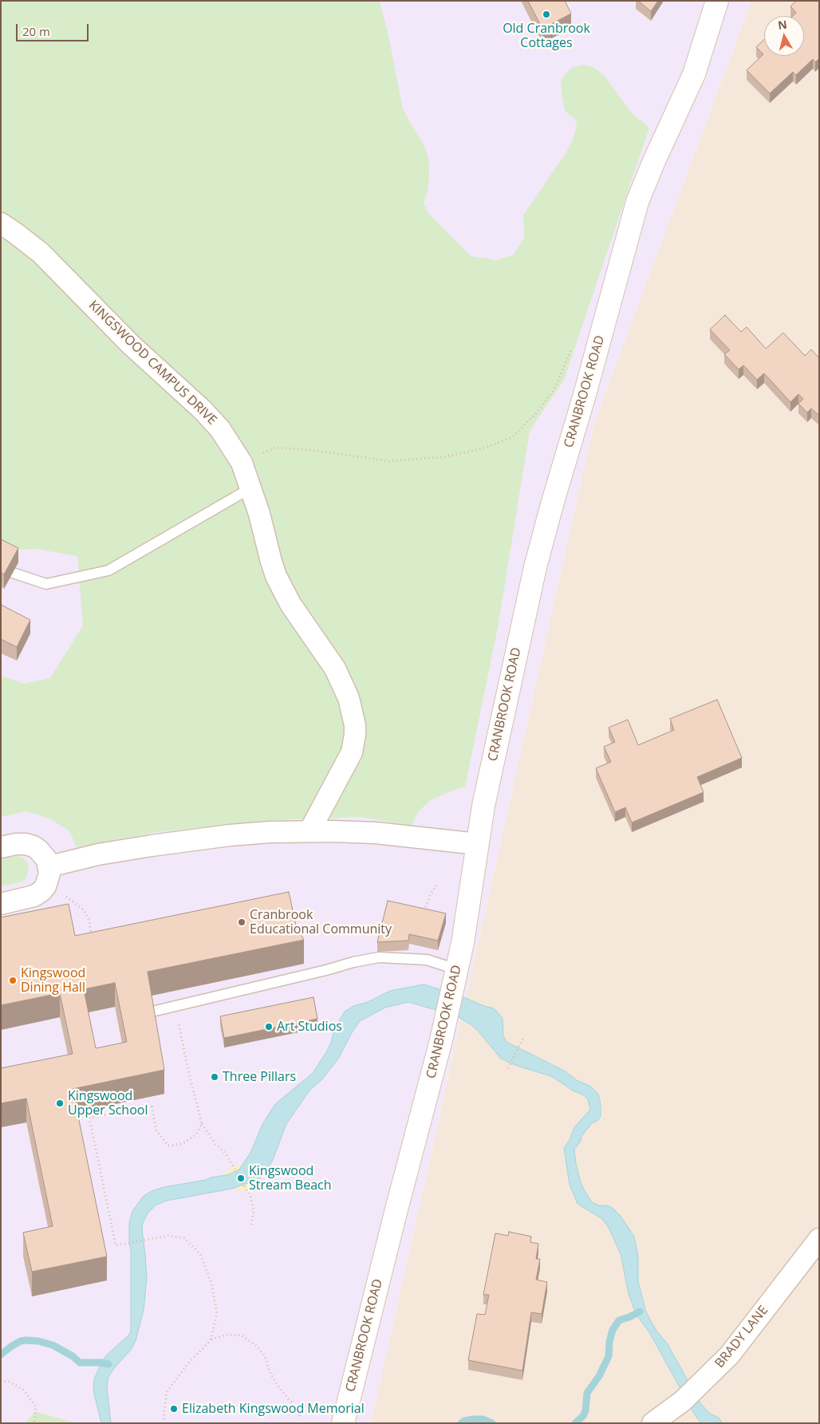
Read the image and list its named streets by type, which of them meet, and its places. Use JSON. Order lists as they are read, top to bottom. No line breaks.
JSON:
{"streets":{"street":["KINGSWOOD CAMPUS DRIVE","CRANBROOK ROAD","BRADY LANE"]},"places":["Old Cranbrook Cottages","Cranbrook Educational Community","Kingswood Dining Hall","Art Studios","Three Pillars","Kingswood Upper School","Kingswood Stream Beach","Elizabeth Kingswood Memorial"],"scale_bar":"20 m","north":"top"}
